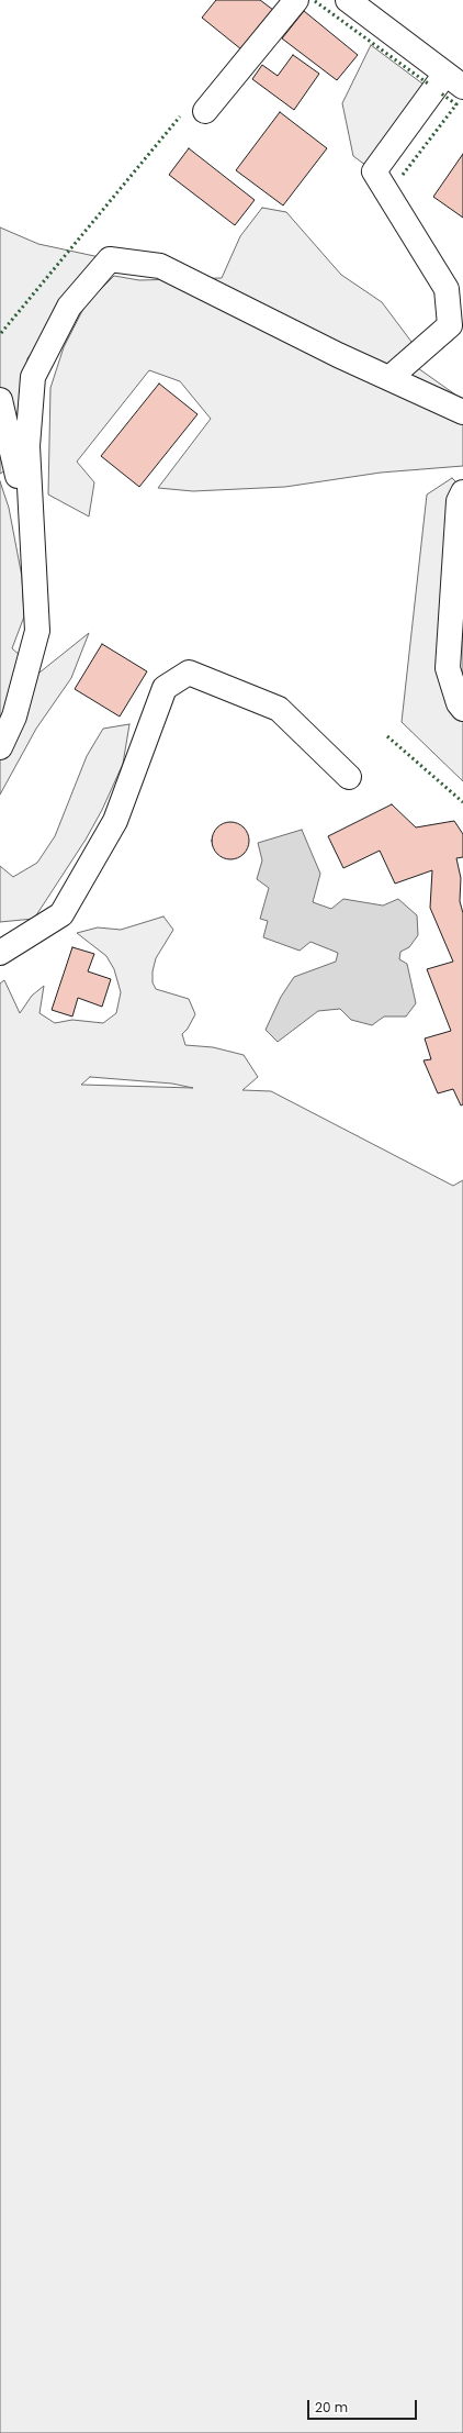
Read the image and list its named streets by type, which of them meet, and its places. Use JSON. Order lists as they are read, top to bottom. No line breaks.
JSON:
{"scale_bar":"20 m"}
